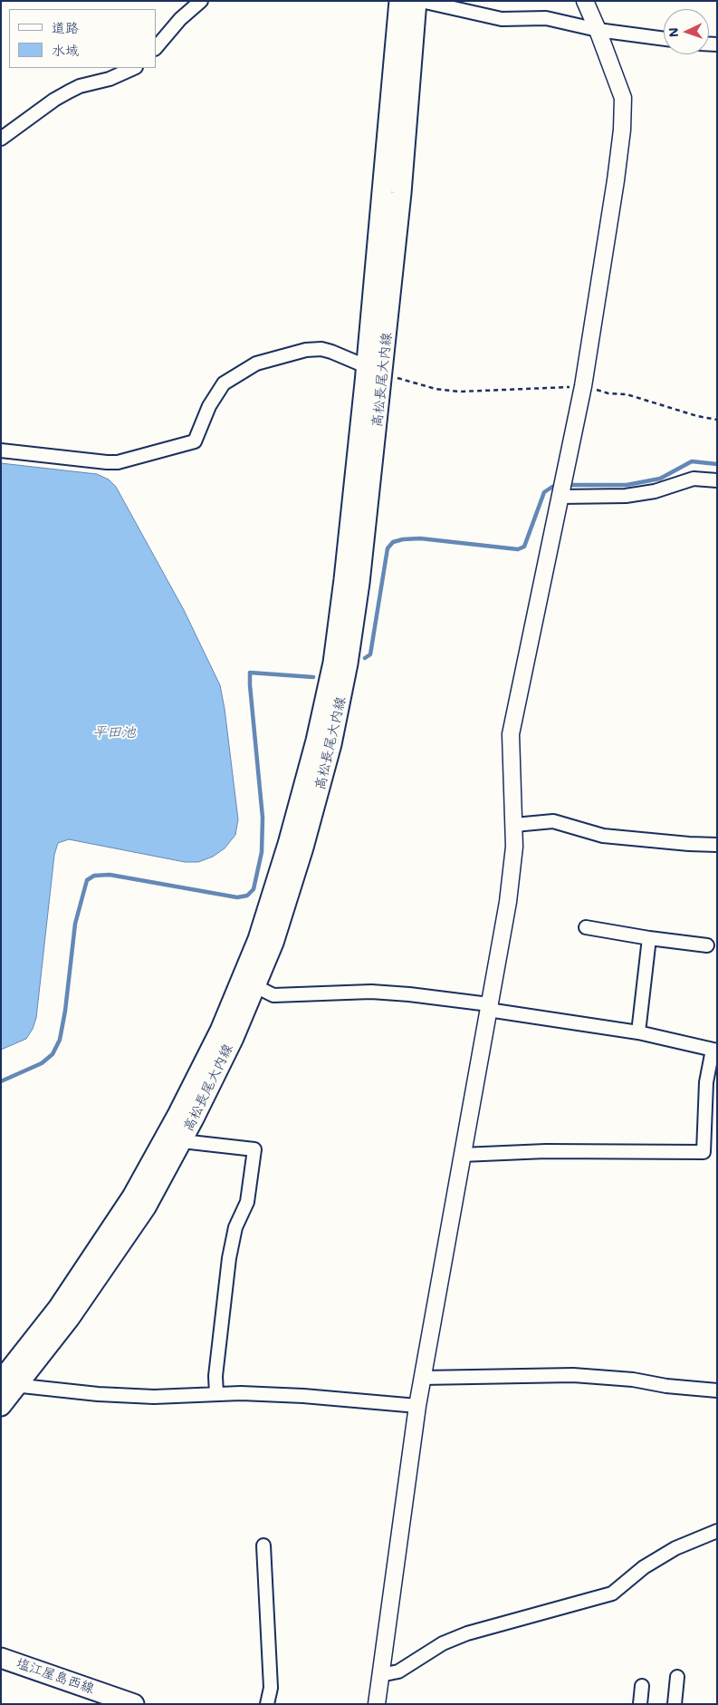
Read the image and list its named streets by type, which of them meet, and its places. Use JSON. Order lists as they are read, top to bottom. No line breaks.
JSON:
{"streets":{"main road":["高松長尾大内線","塩江屋島西線"]},"water":["平田池"],"legend":["道路","水域"],"north":"left"}
